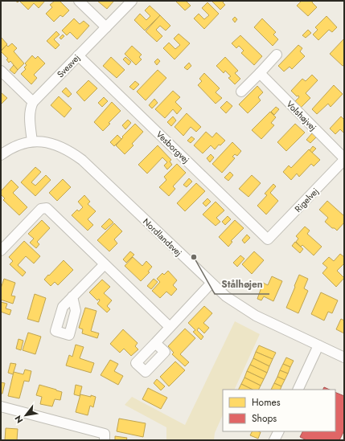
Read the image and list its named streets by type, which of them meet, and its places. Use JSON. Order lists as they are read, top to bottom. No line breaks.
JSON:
{"streets":{"street":["Sveavej","Volshøjvej","Vesborgvej","Rigelvej","Nordlandsvej"]},"crossings":[["Sveavej","Vesborgvej"],["Volshøjvej","Rigelvej"],["Vesborgvej","Rigelvej"]],"places":["Stålhøjen"],"legend":["Homes","Shops"],"north":"bottom left"}
